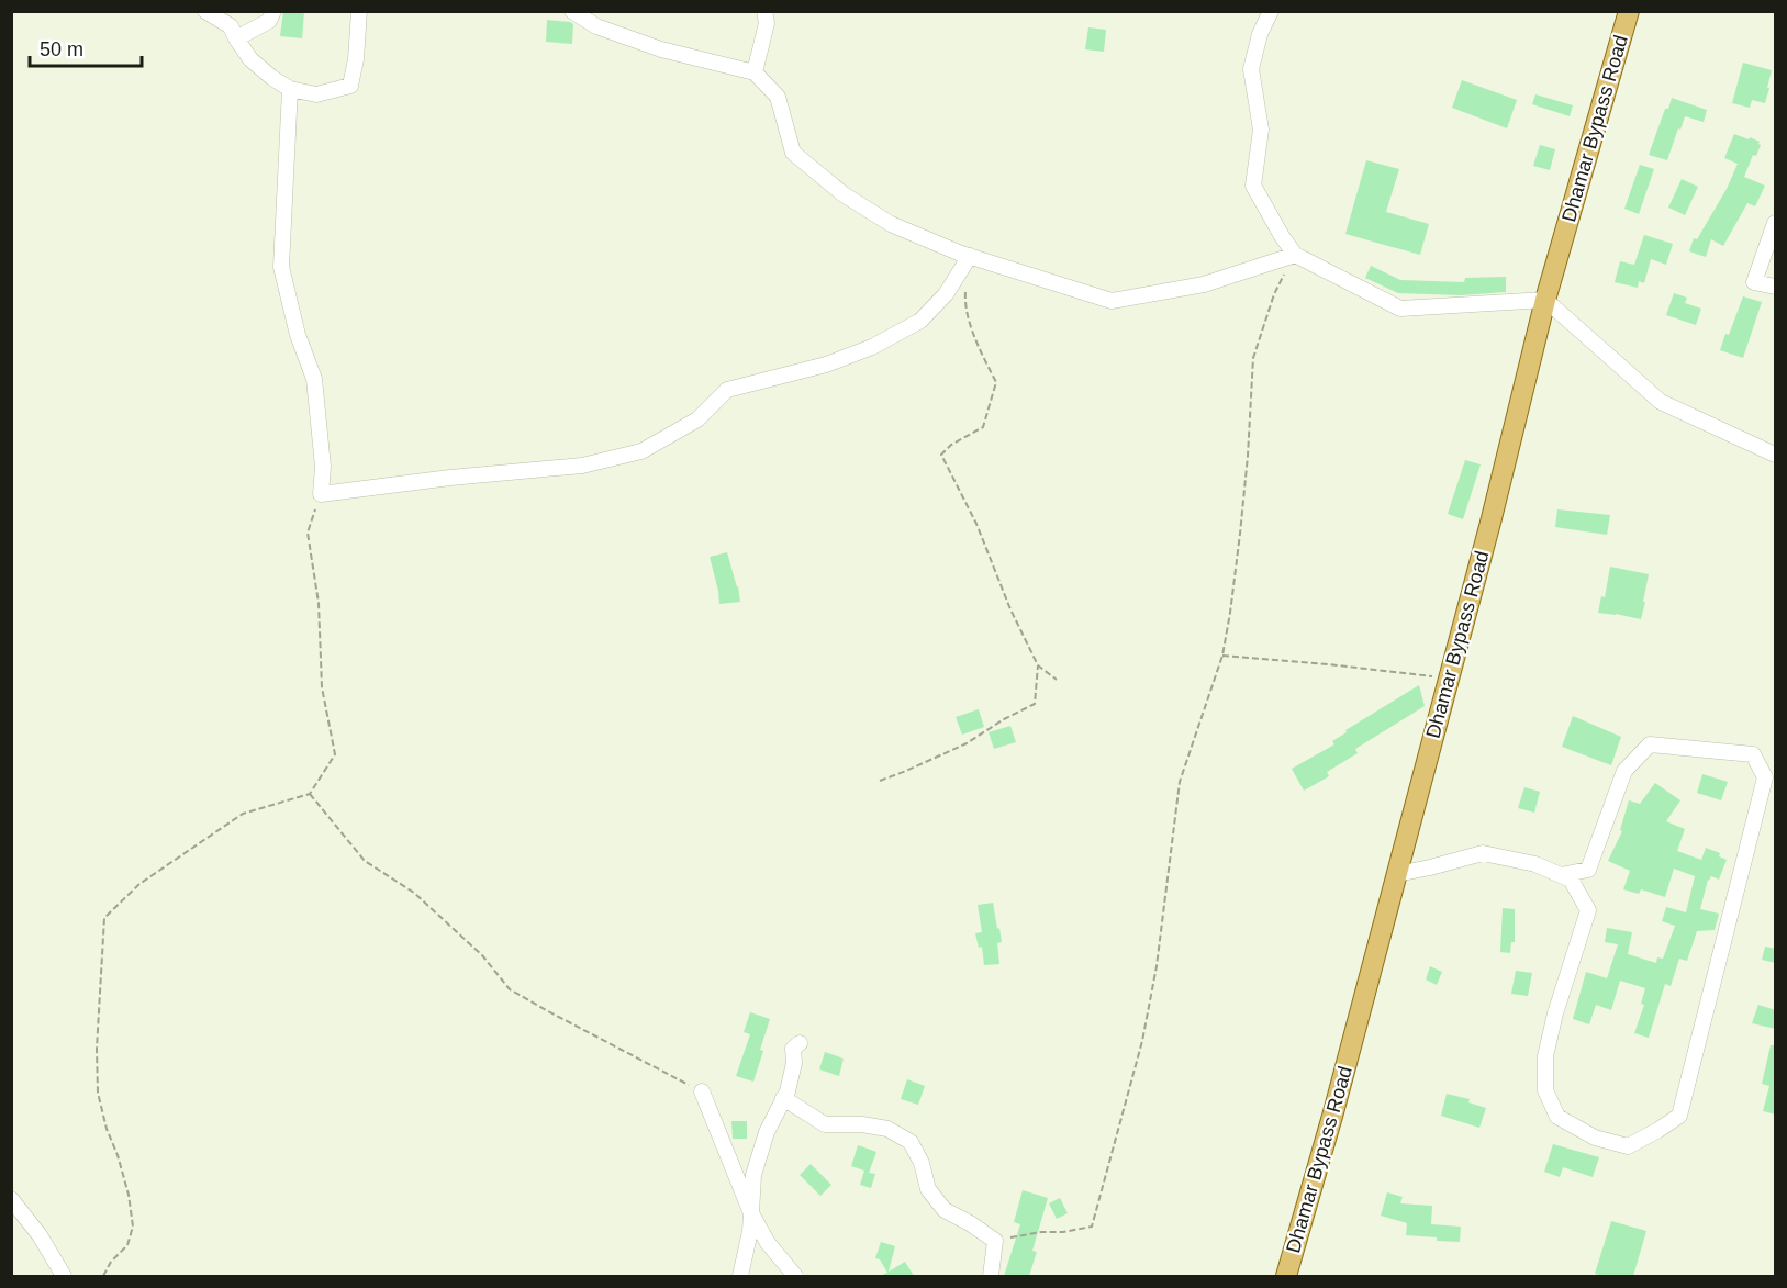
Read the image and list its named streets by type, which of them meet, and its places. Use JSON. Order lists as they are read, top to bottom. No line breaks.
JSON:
{"streets":{"main road":["Dhamar Bypass Road"]},"scale_bar":"50 m"}
